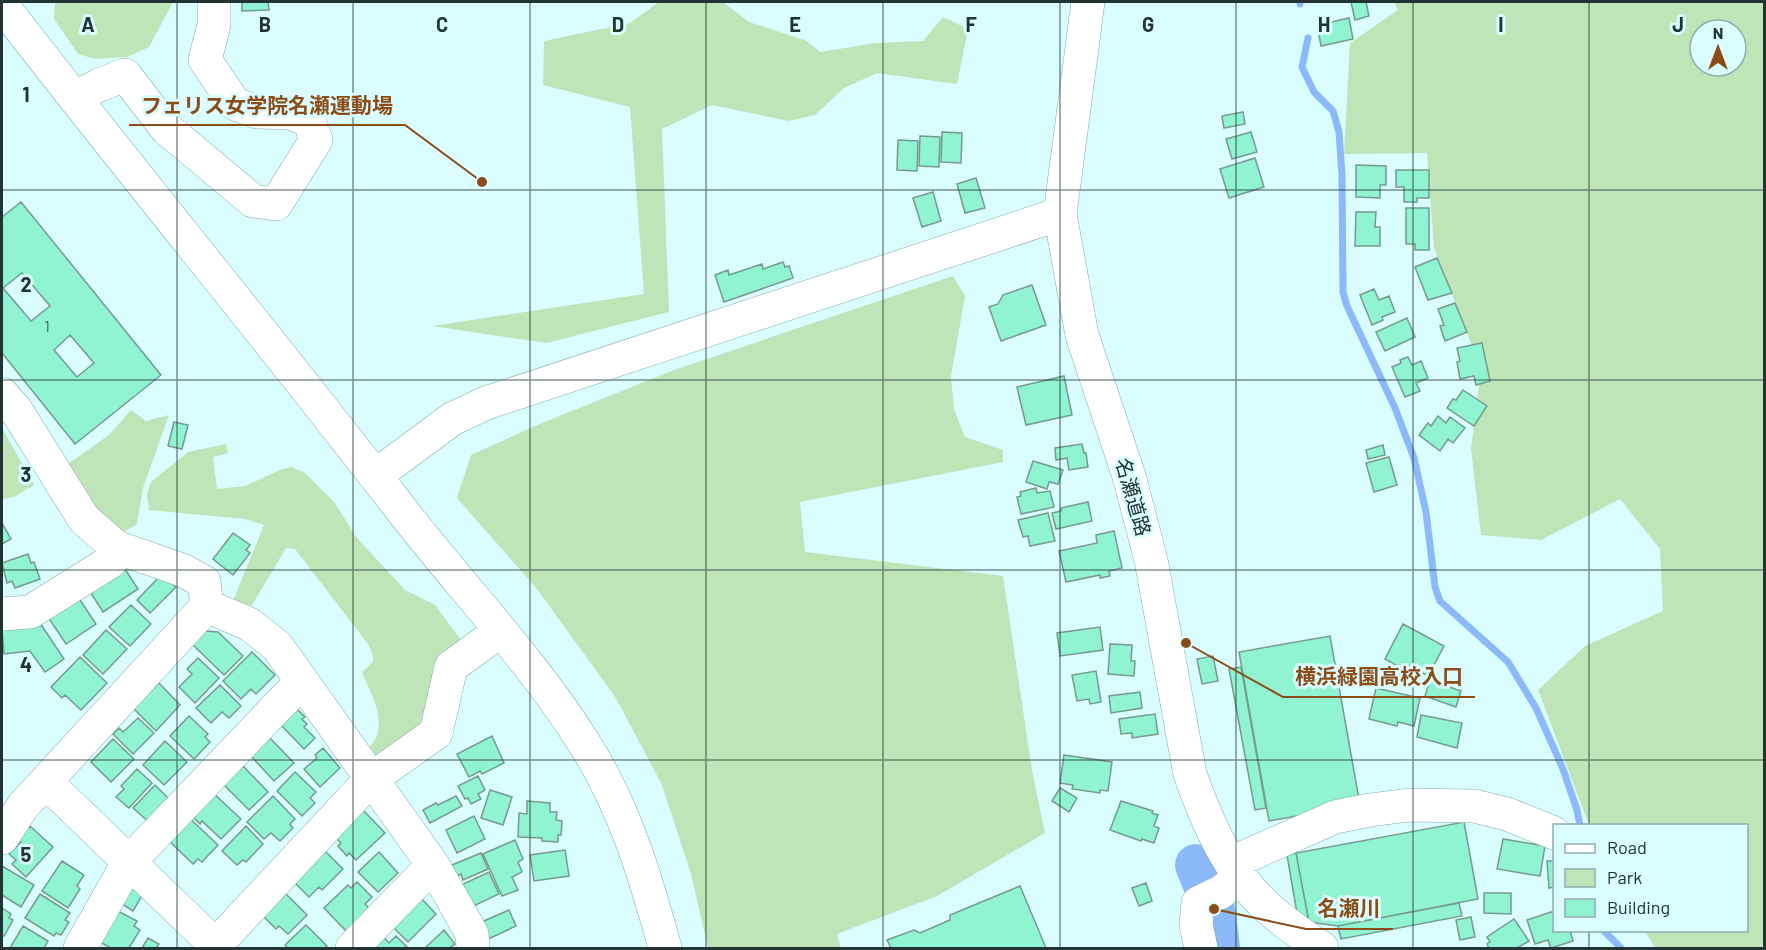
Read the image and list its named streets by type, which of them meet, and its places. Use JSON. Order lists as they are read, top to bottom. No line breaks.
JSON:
{"streets":{"street":["名瀬道路"]},"places":["フェリス女学院名瀬運動場","横浜緑園高校入口","名瀬川"],"house_numbers":["1"],"legend":["Road","Park","Building"],"north":"top","grid":{"columns":["A","B","C","D","E","F","G","H","I","J"],"rows":["1","2","3","4","5"]}}
